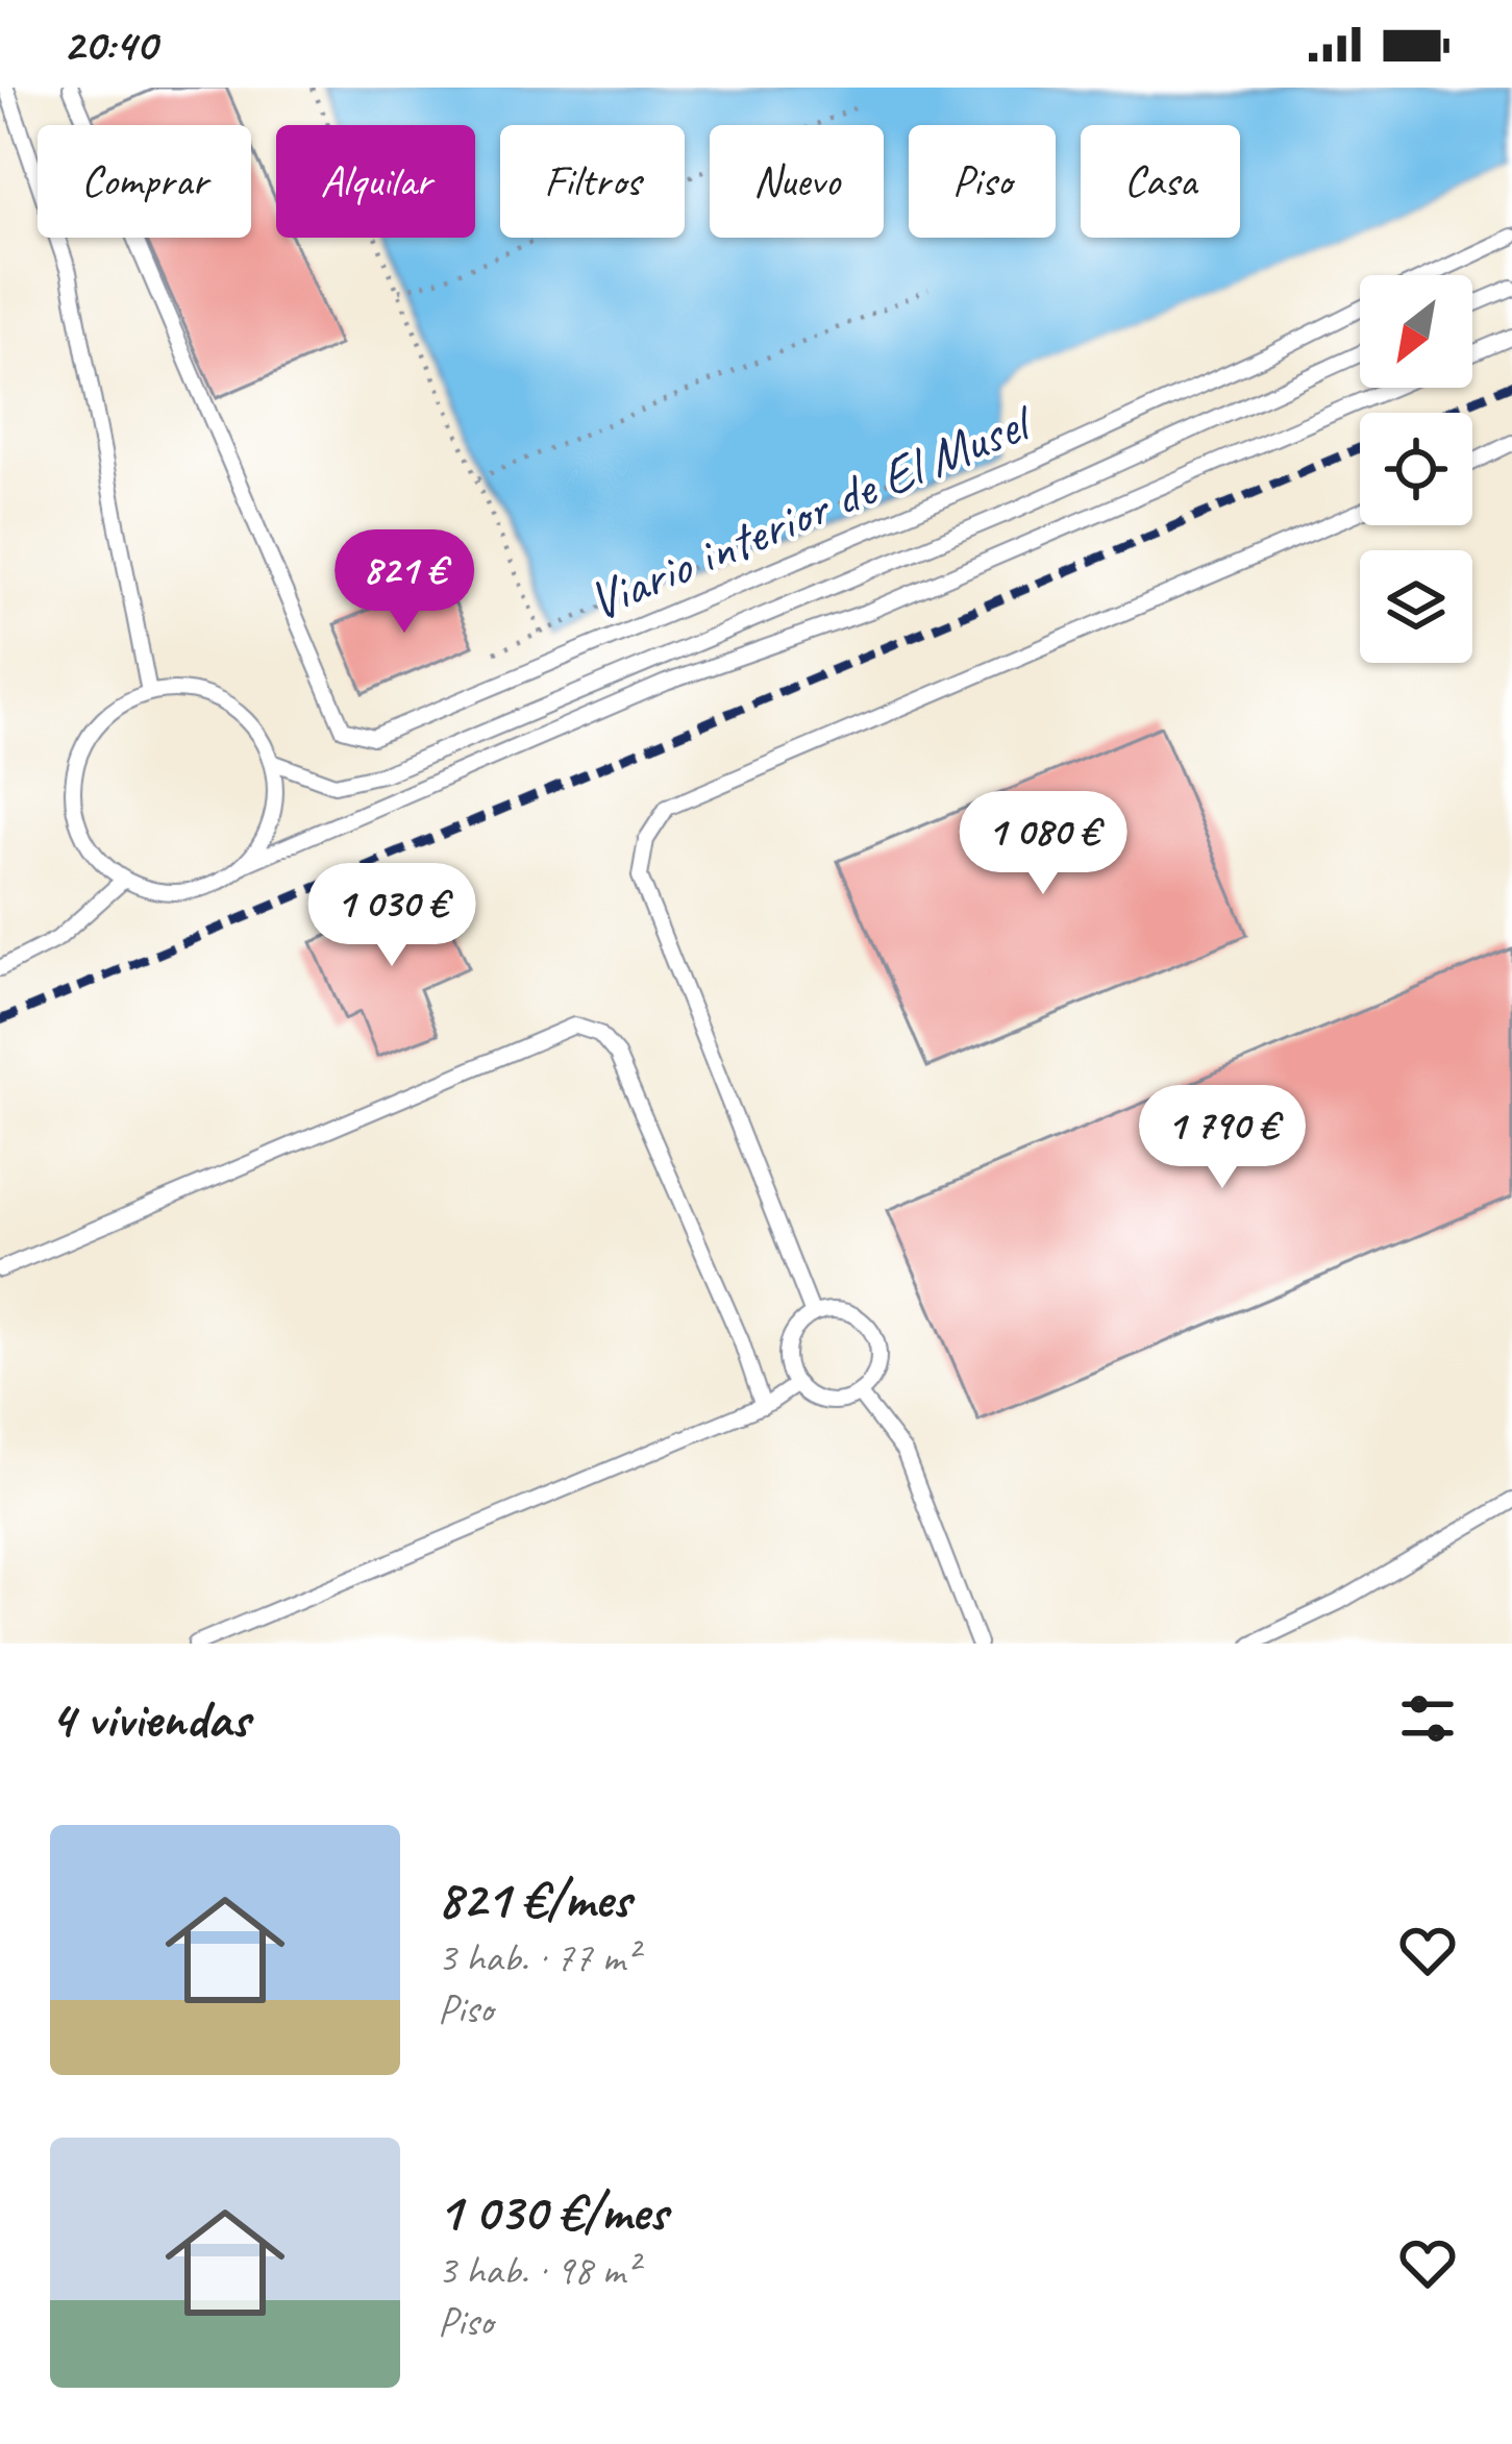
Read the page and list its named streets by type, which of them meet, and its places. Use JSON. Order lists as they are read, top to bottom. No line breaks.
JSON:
{"streets":{"lane":["Viario interior de El Musel"]},"north":"bottom left","page":{"status":"20:40","chip":["Comprar","Alquilar","Filtros","Nuevo","Piso","Casa"],"price":["821 €","1 080 €","1 030 €","1 790 €"],"heading":"4 viviendas","list":[{"name":"821 €/mes","note":"3 hab. · 77 m² · Piso"},{"name":"1 030 €/mes","note":"3 hab. · 98 m² · Piso"}]}}
